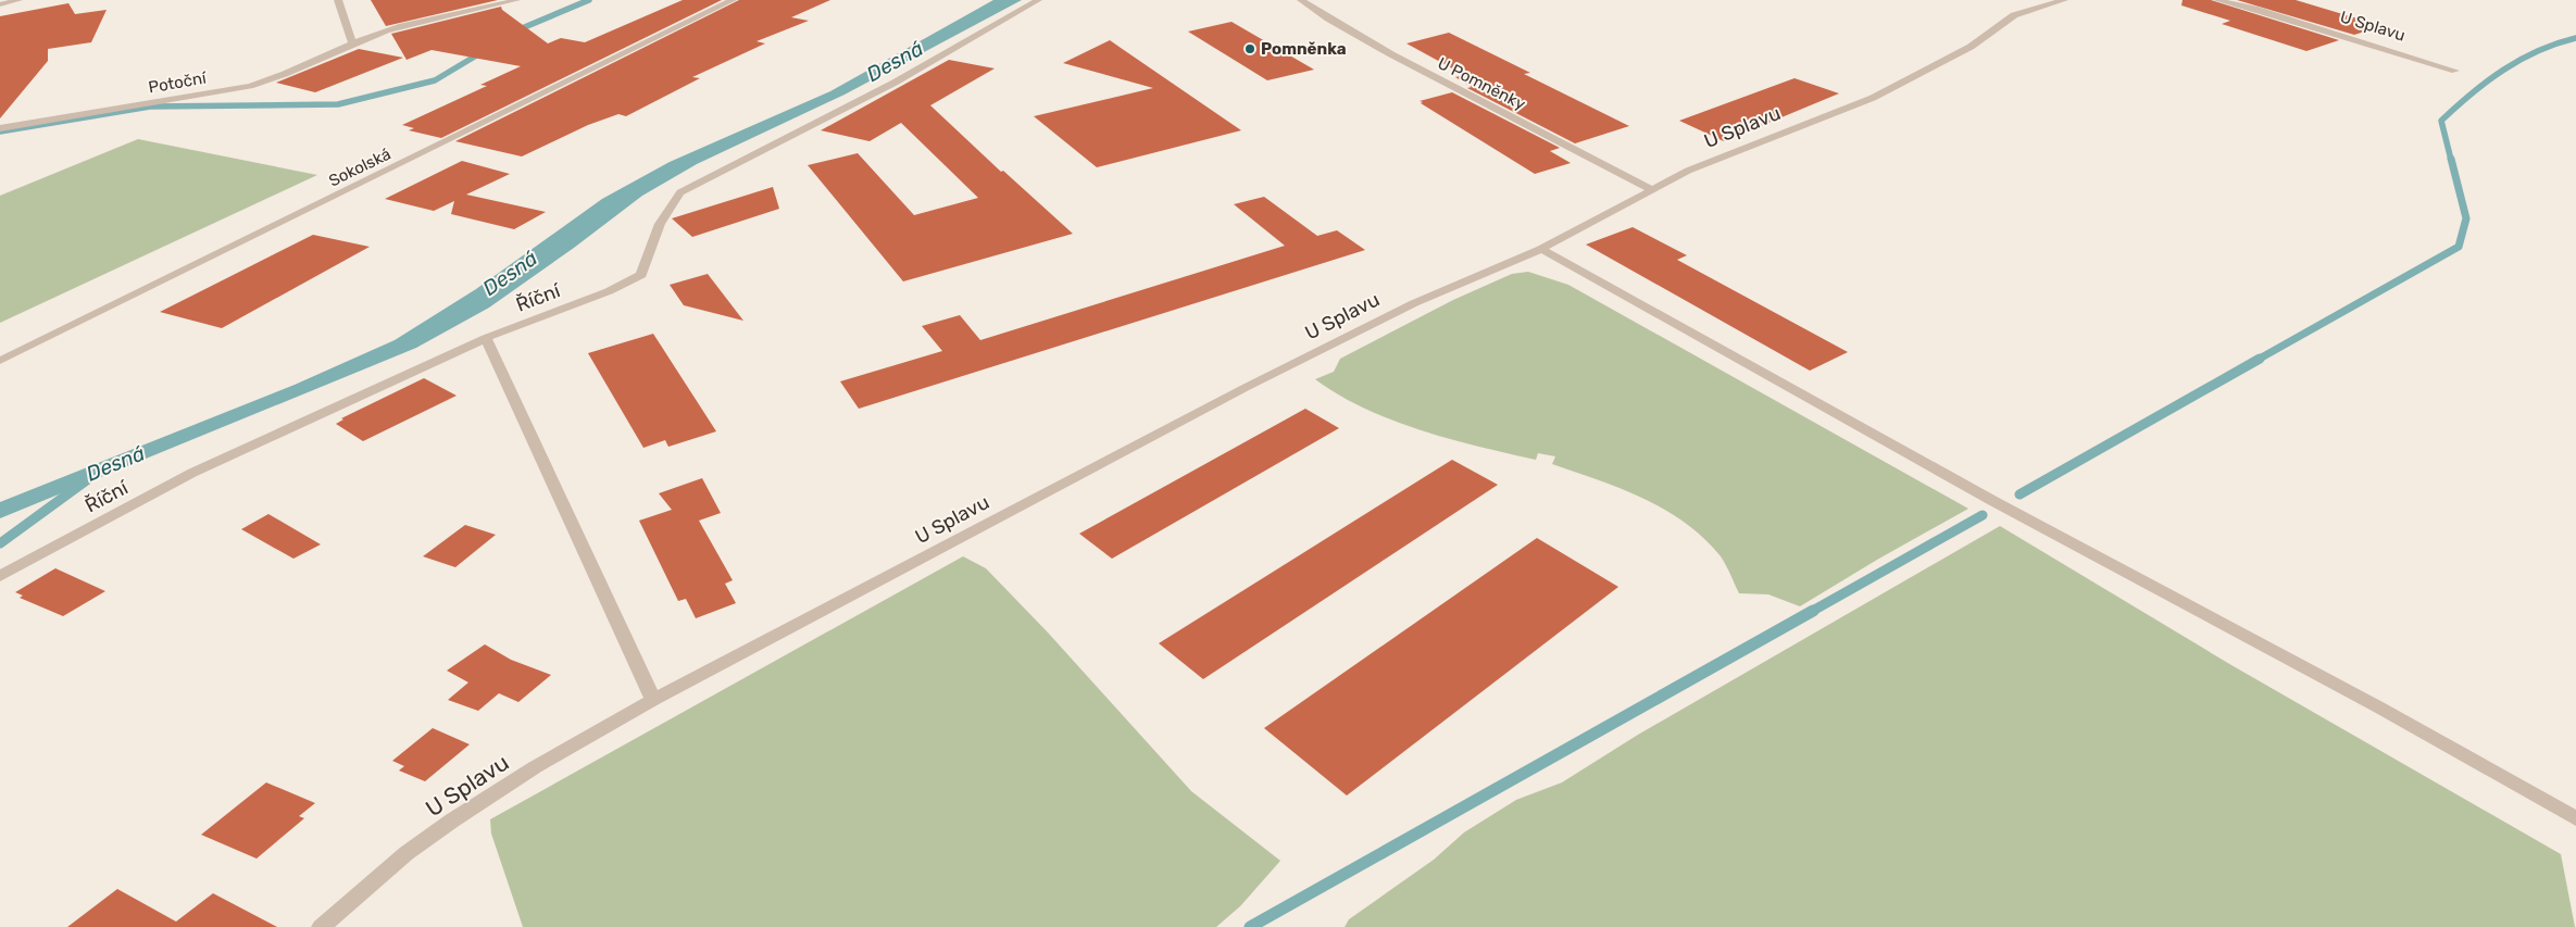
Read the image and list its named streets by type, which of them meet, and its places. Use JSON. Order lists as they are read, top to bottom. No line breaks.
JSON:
{"streets":{"street":["U Splavu","Potoční","U Pomněnky","Sokolská","Říční"]},"crossings":[["U Splavu","U Pomněnky"]],"water":["Desná"],"places":["Pomněnka"]}
